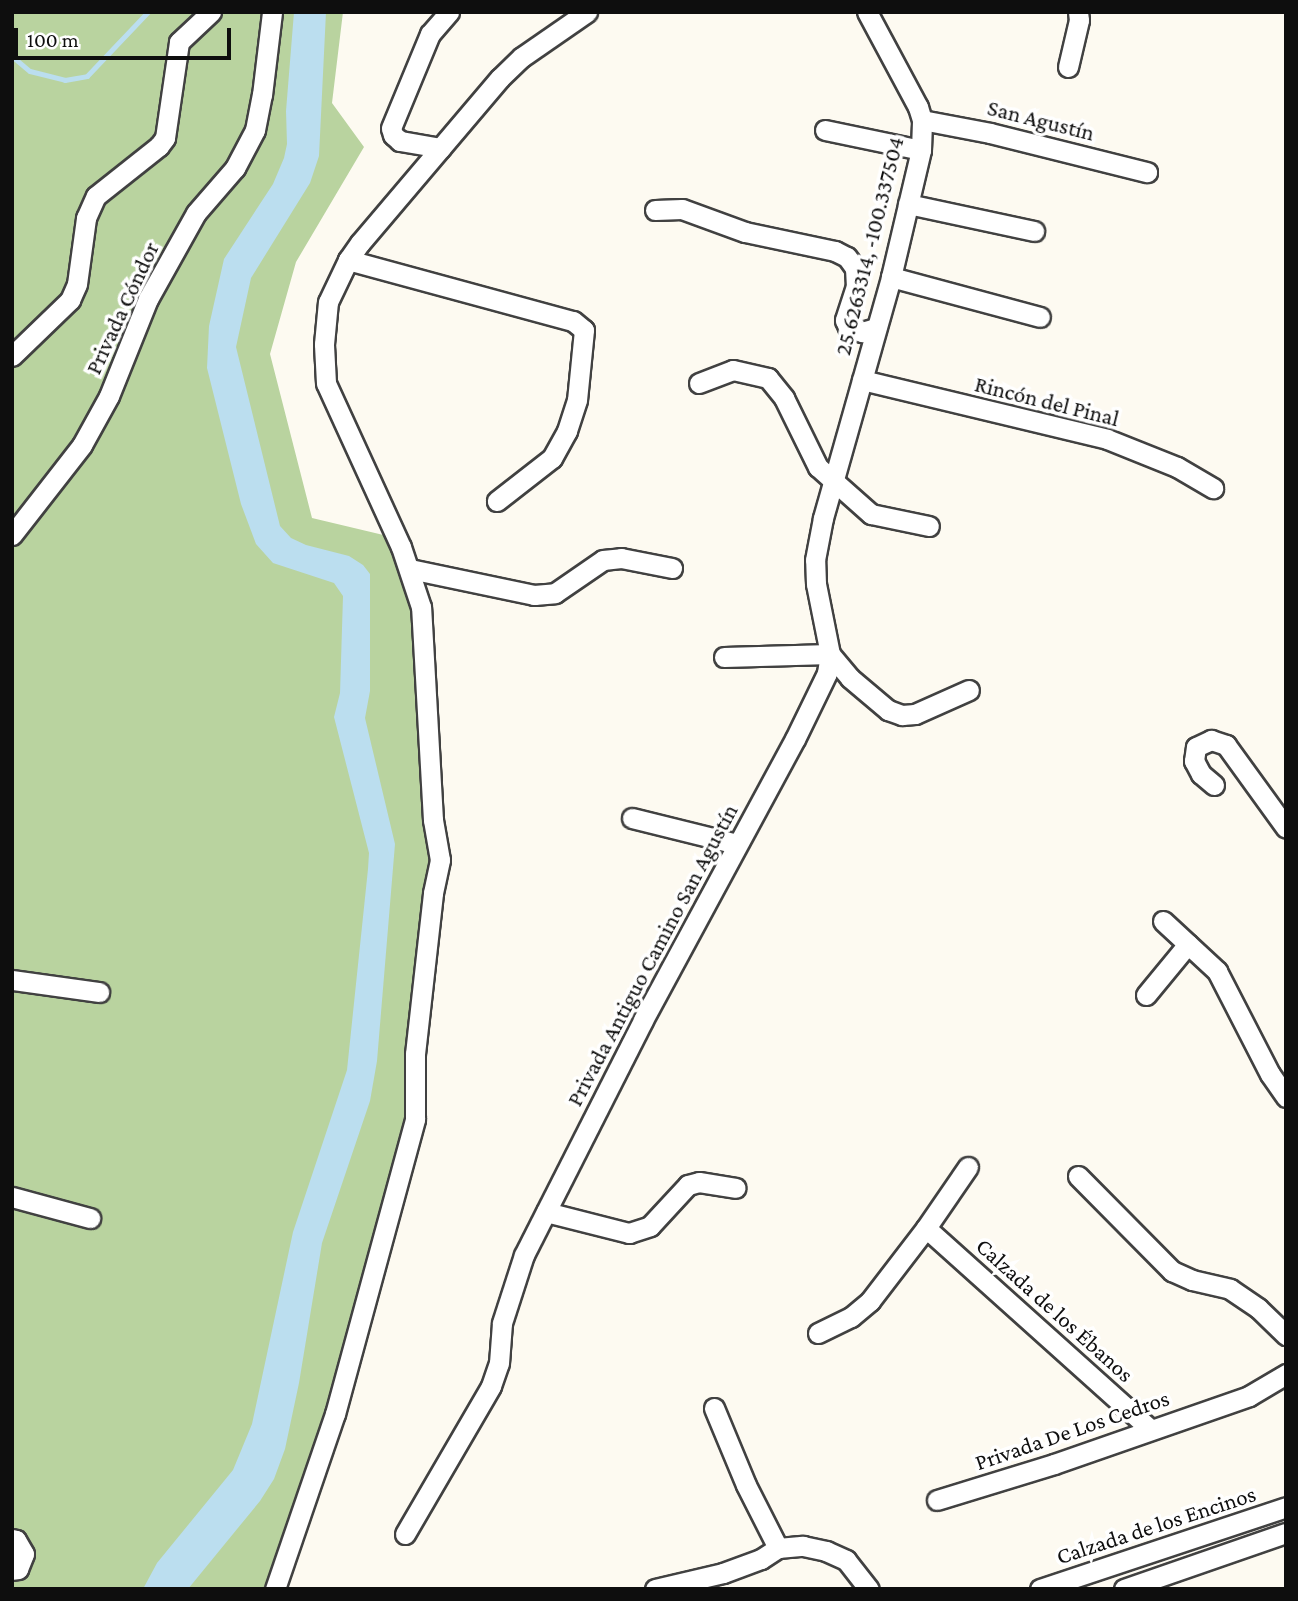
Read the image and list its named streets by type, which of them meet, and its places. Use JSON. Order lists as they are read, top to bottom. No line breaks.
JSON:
{"streets":{"street":["San Agustín","25.6263314, -100.337504","Privada Cóndor","Rincón del Pinal","Privada Antiguo Camino San Agustín","Calzada de los Ébanos","Privada De Los Cedros","Calzada de los Encinos"]},"crossings":[["San Agustín","25.6263314, -100.337504"],["25.6263314, -100.337504","Rincón del Pinal"],["25.6263314, -100.337504","Privada Antiguo Camino San Agustín"],["Rincón del Pinal","Privada Antiguo Camino San Agustín"],["Calzada de los Ébanos","Privada De Los Cedros"]],"scale_bar":"100 m"}
